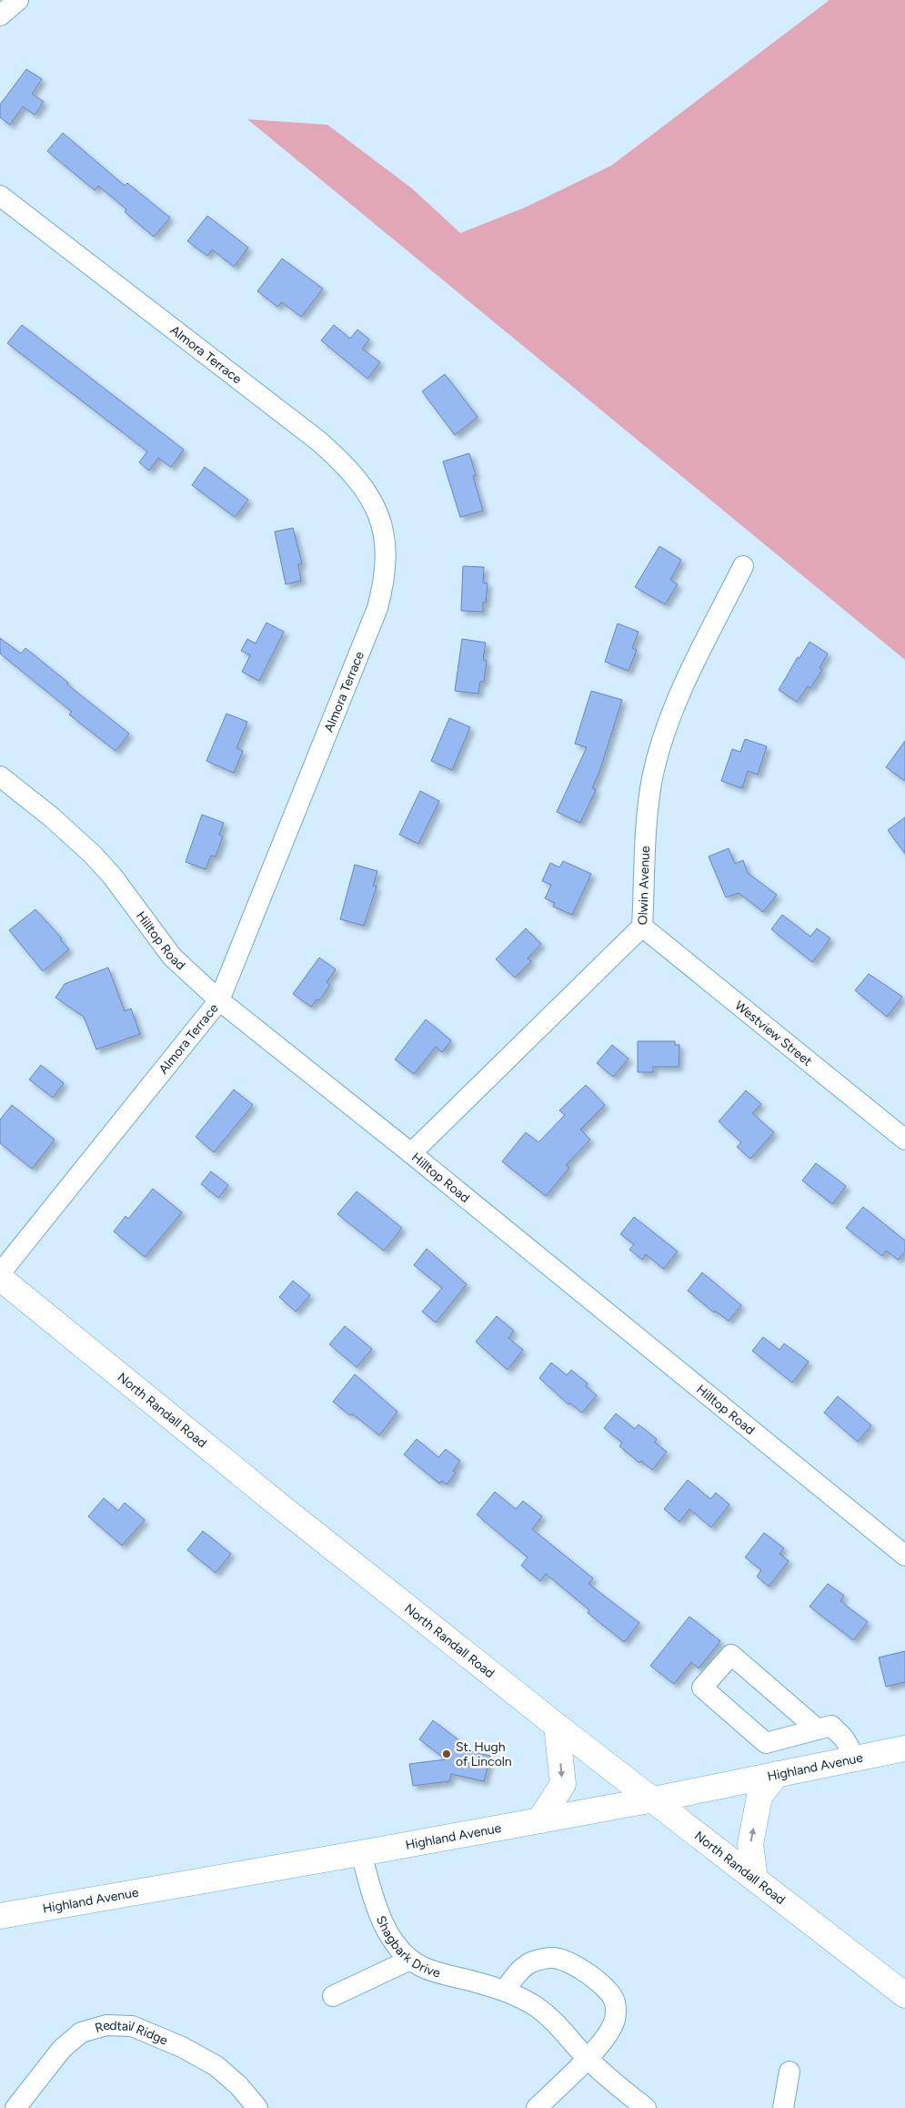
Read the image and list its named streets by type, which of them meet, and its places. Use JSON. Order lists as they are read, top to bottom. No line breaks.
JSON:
{"streets":{"main road":["North Randall Road","Highland Avenue"],"street":["Almora Terrace","Olwin Avenue","Hilltop Road","Westview Street","Shagbark Drive","Redtail Ridge"]},"crossings":[["Almora Terrace","Hilltop Road"],["Olwin Avenue","Hilltop Road"],["Olwin Avenue","Westview Street"],["North Randall Road","Highland Avenue"],["Highland Avenue","Shagbark Drive"]],"places":["St. Hugh of Lincoln"]}
